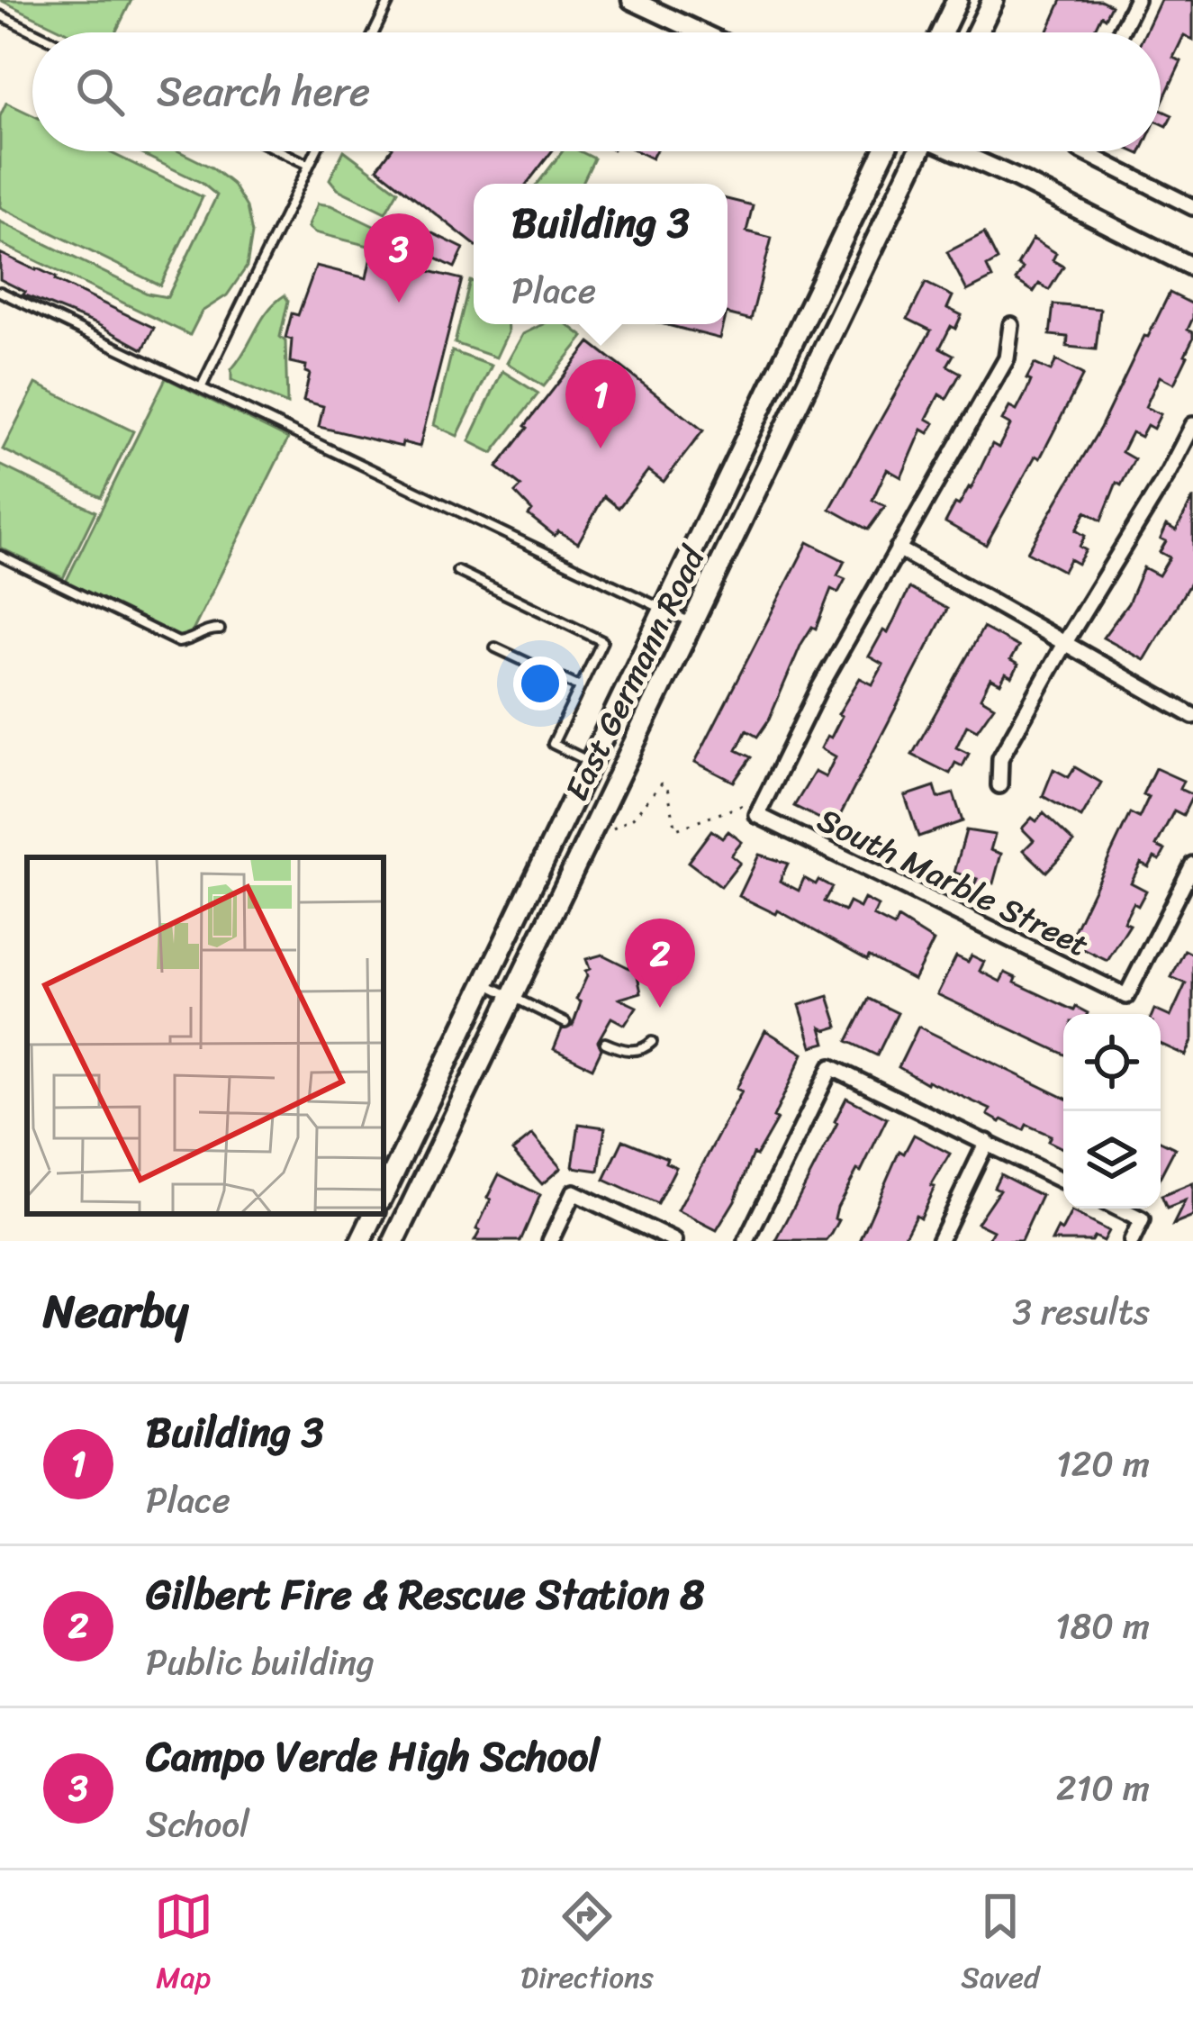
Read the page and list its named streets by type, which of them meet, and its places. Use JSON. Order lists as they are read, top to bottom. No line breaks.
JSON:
{"streets":{"main road":["East Germann Road"],"street":["South Marble Street"]},"page":{"search":"Search here","popup":["Building 3","Place"],"pins":["3","1","2"],"heading":["Nearby","3 results"],"list":[{"mark":"1","name":"Building 3","note":"Place","value":"120 m"},{"mark":"2","name":"Gilbert Fire & Rescue Station 8","note":"Public building","value":"180 m"},{"mark":"3","name":"Campo Verde High School","note":"School","value":"210 m"}],"nav":["Map","Directions","Saved"]}}
